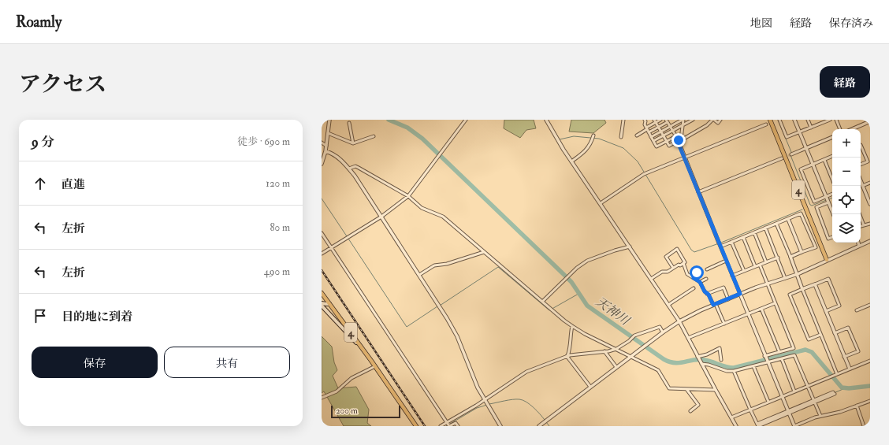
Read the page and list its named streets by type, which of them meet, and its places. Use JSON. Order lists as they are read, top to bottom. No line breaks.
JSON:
{"streets":{"highway":["4"]},"water":["天神川"],"scale_bar":"200 m","page":{"header":"Roamly","nav":["地図","経路","保存済み"],"title":"アクセス","buttons":["経路",["保存","共有"]],"heading":["9 分","徒歩 · 690 m"],"map_buttons":["+","−"],"list":[["直進","120 m"],["左折","80 m"],["左折","490 m"],"目的地に到着"],"scale":"200 m"}}
